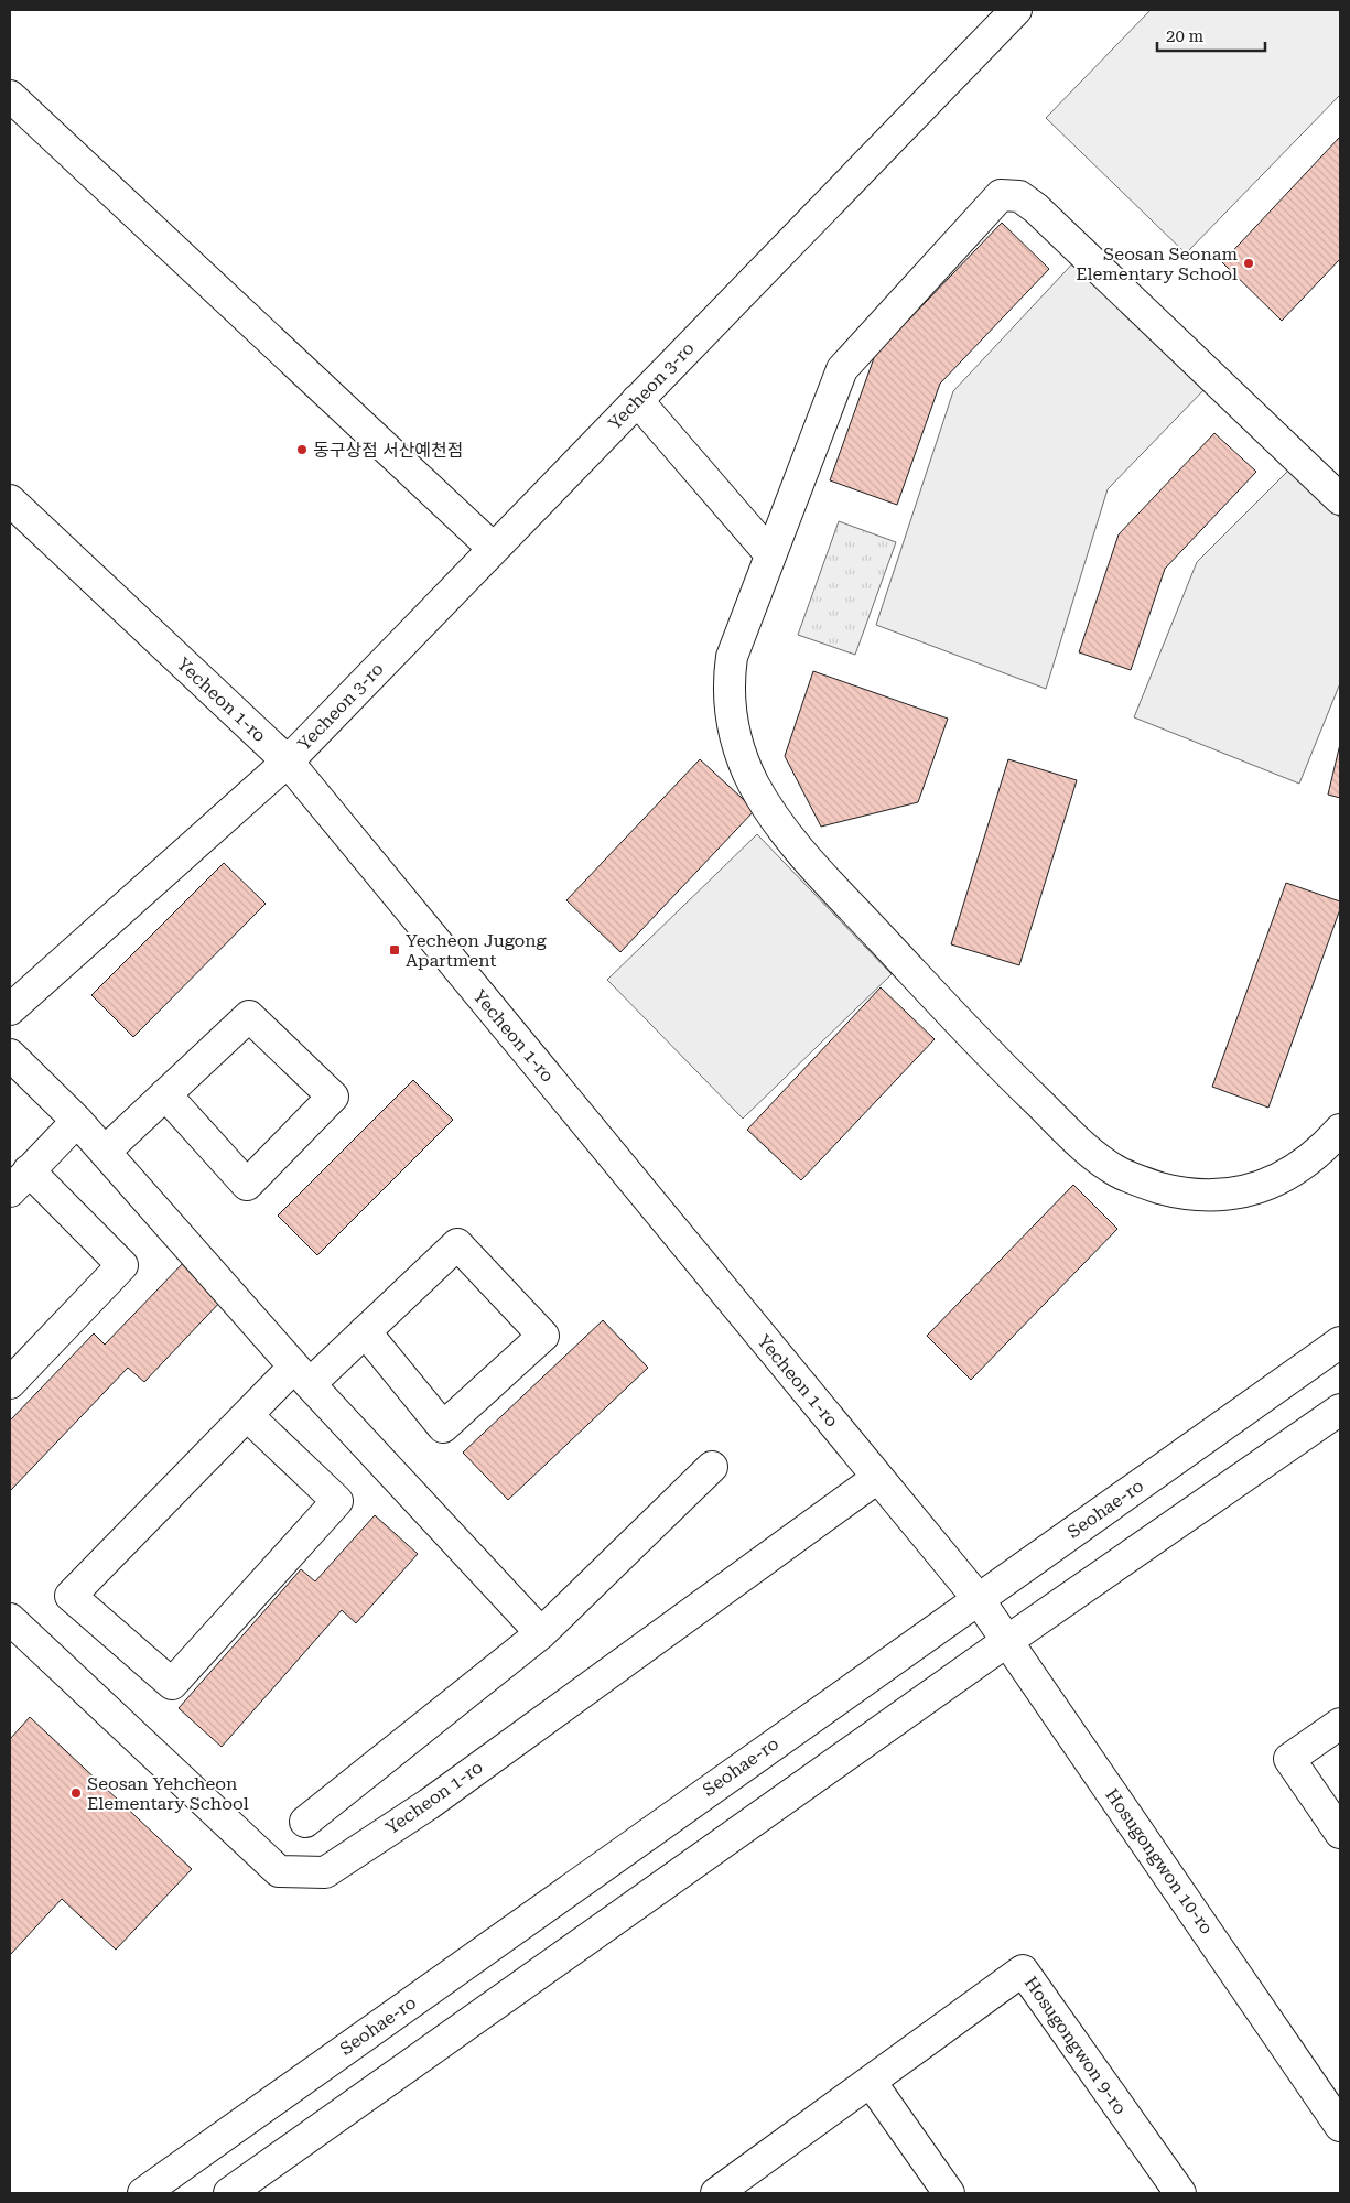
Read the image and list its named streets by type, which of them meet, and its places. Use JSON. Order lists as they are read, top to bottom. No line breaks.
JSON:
{"streets":{"street":["Yecheon 3-ro","Yecheon 1-ro","Seohae-ro","Hosugongwon 10-ro","Hosugongwon 9-ro"]},"crossings":[["Yecheon 3-ro","Yecheon 1-ro"],["Yecheon 1-ro","Seohae-ro"],["Yecheon 1-ro","Hosugongwon 10-ro"],["Seohae-ro","Hosugongwon 10-ro"]],"places":{"other":["Seosan Seonam Elementary School","동구상점 서산예천점","Seosan Yehcheon Elementary School"],"transit":["Yecheon Jugong Apartment"]},"scale_bar":"20 m"}
